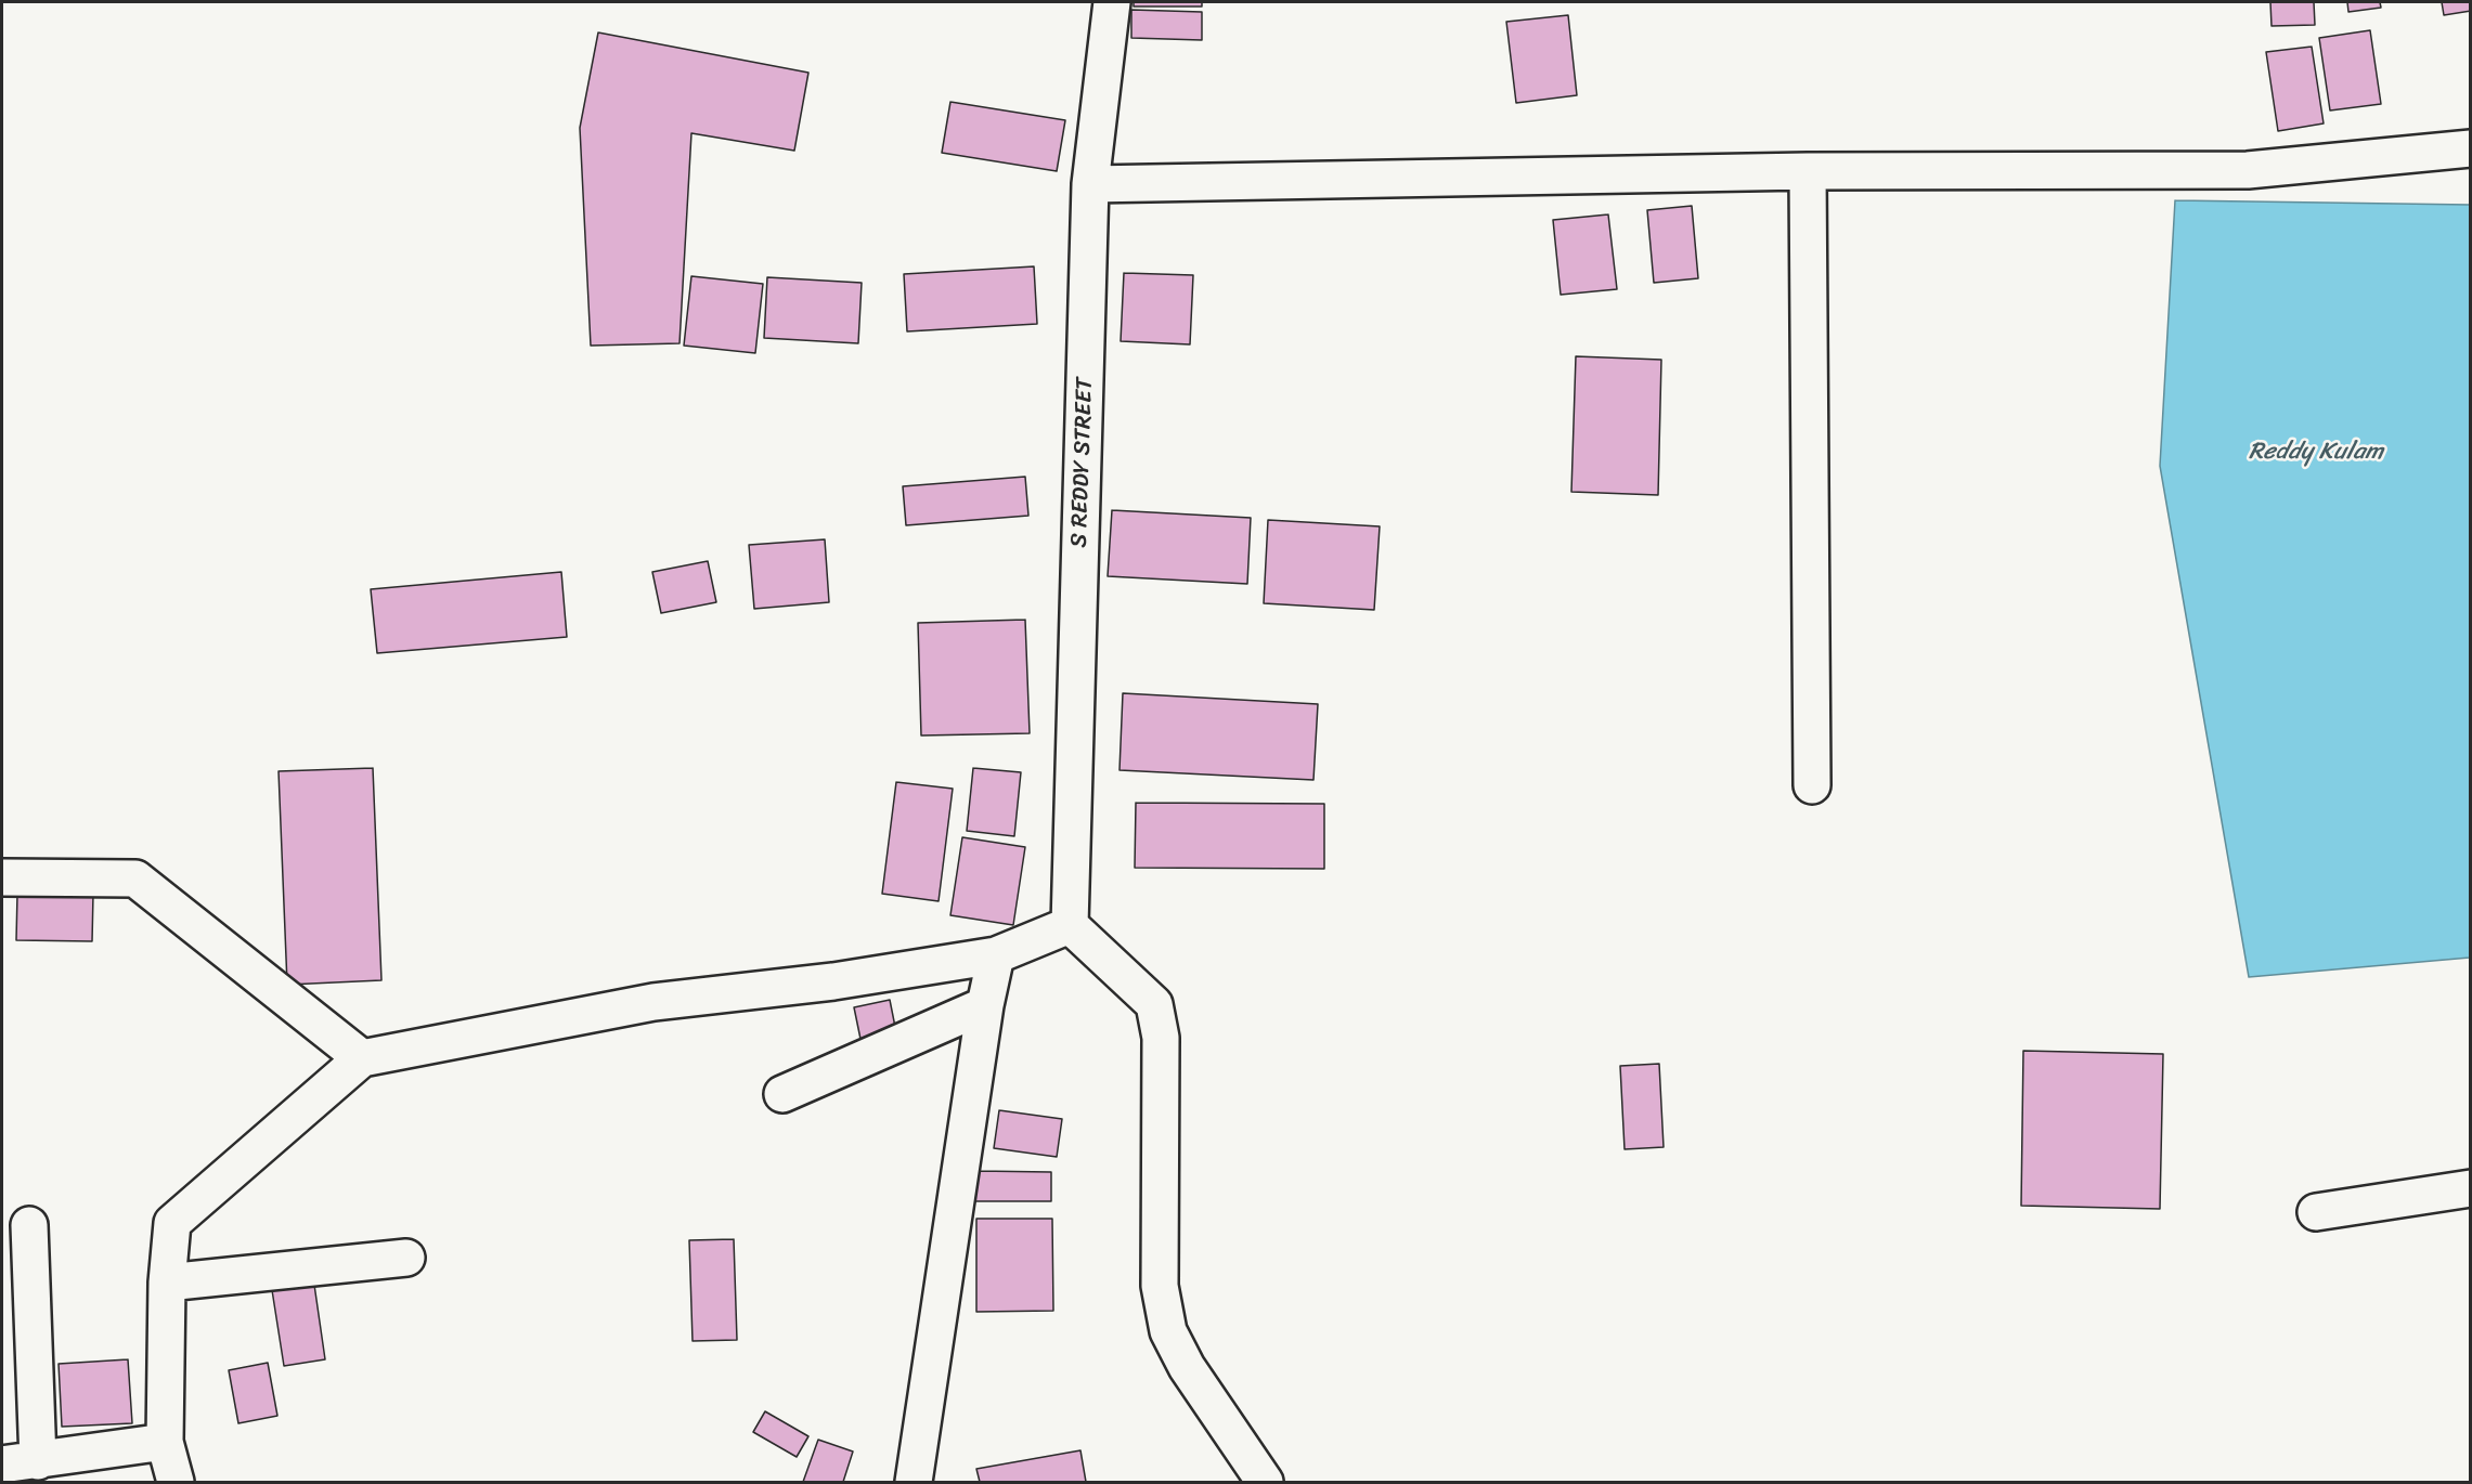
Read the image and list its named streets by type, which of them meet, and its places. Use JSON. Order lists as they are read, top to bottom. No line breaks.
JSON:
{"streets":{"street":["S REDDY STREET"]},"water":["Reddy Kulam"]}
